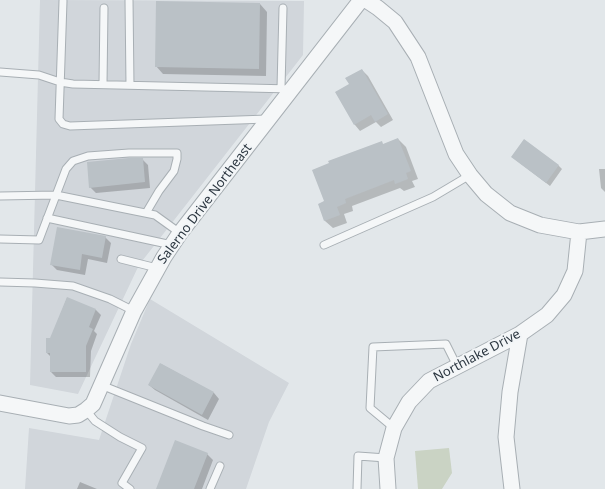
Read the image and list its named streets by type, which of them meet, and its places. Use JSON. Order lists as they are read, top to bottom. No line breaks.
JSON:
{"streets":{"street":["Salerno Drive Northeast","Northlake Drive"]}}
